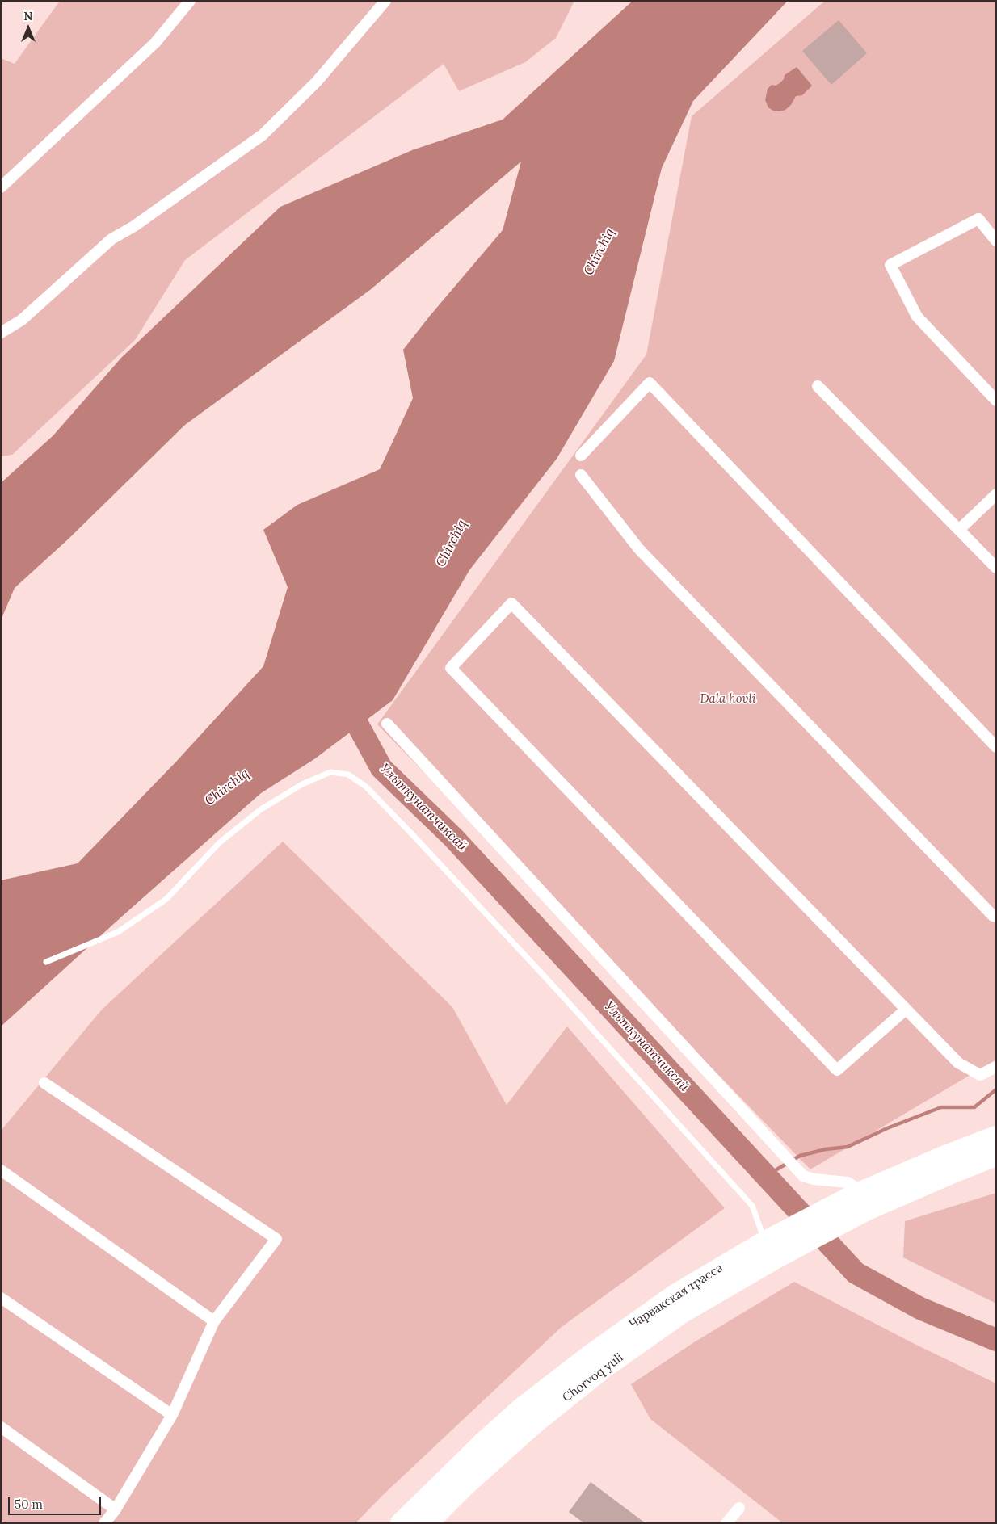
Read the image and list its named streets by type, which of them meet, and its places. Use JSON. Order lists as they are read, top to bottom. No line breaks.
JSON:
{"streets":{"highway":["Чарвакская трасса","Chorvoq yuli"]},"crossings":[["Чарвакская трасса","Chorvoq yuli"]],"water":["Chirchiq","Ульткунатчиксай"],"parks":["Dala hovli"],"scale_bar":"50 m","north":"top"}
